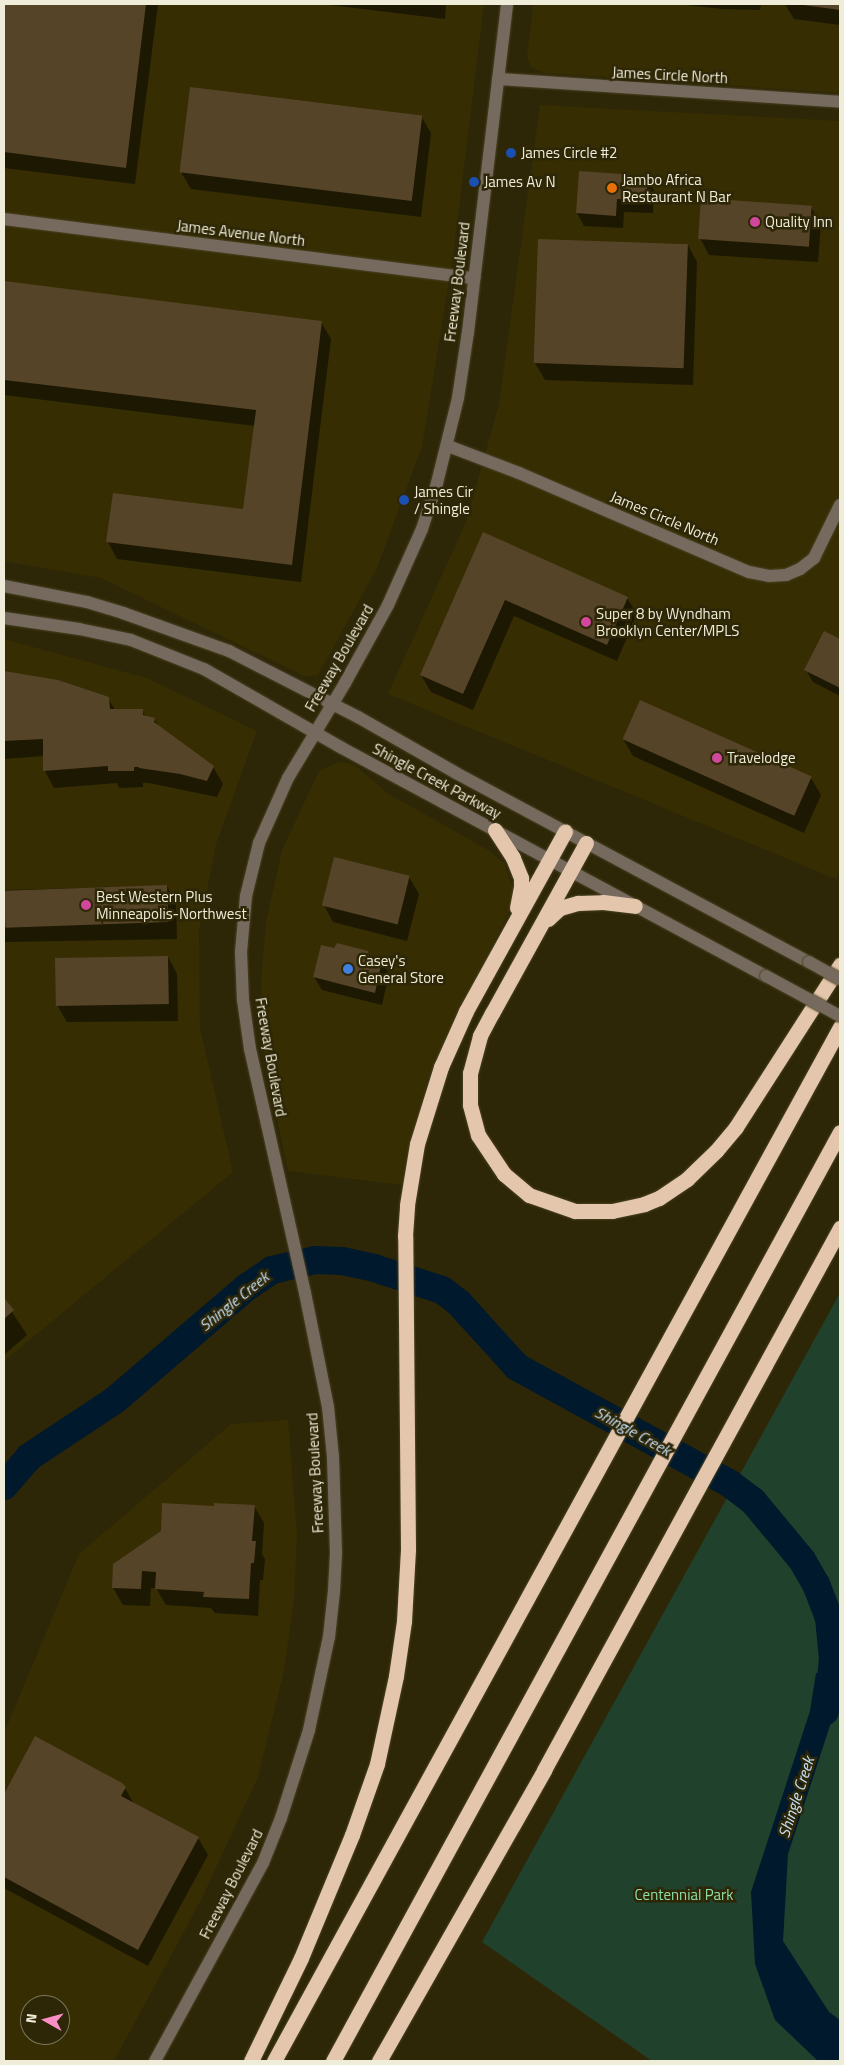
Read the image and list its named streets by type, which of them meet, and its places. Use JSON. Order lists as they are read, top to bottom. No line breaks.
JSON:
{"streets":{"street":["James Circle North","James Avenue North","Freeway Boulevard","Shingle Creek Parkway"]},"crossings":[["James Circle North","Freeway Boulevard"],["James Avenue North","Freeway Boulevard"],["Freeway Boulevard","Shingle Creek Parkway"]],"water":["Shingle Creek"],"parks":["Centennial Park"],"places":["James Circle #2","James Av N","Jambo Africa Restaurant N Bar","Quality Inn","James Cir / Shingle","Super 8 by Wyndham Brooklyn Center/MPLS","Travelodge","Best Western Plus Minneapolis-Northwest","Casey's General Store"],"north":"left"}
